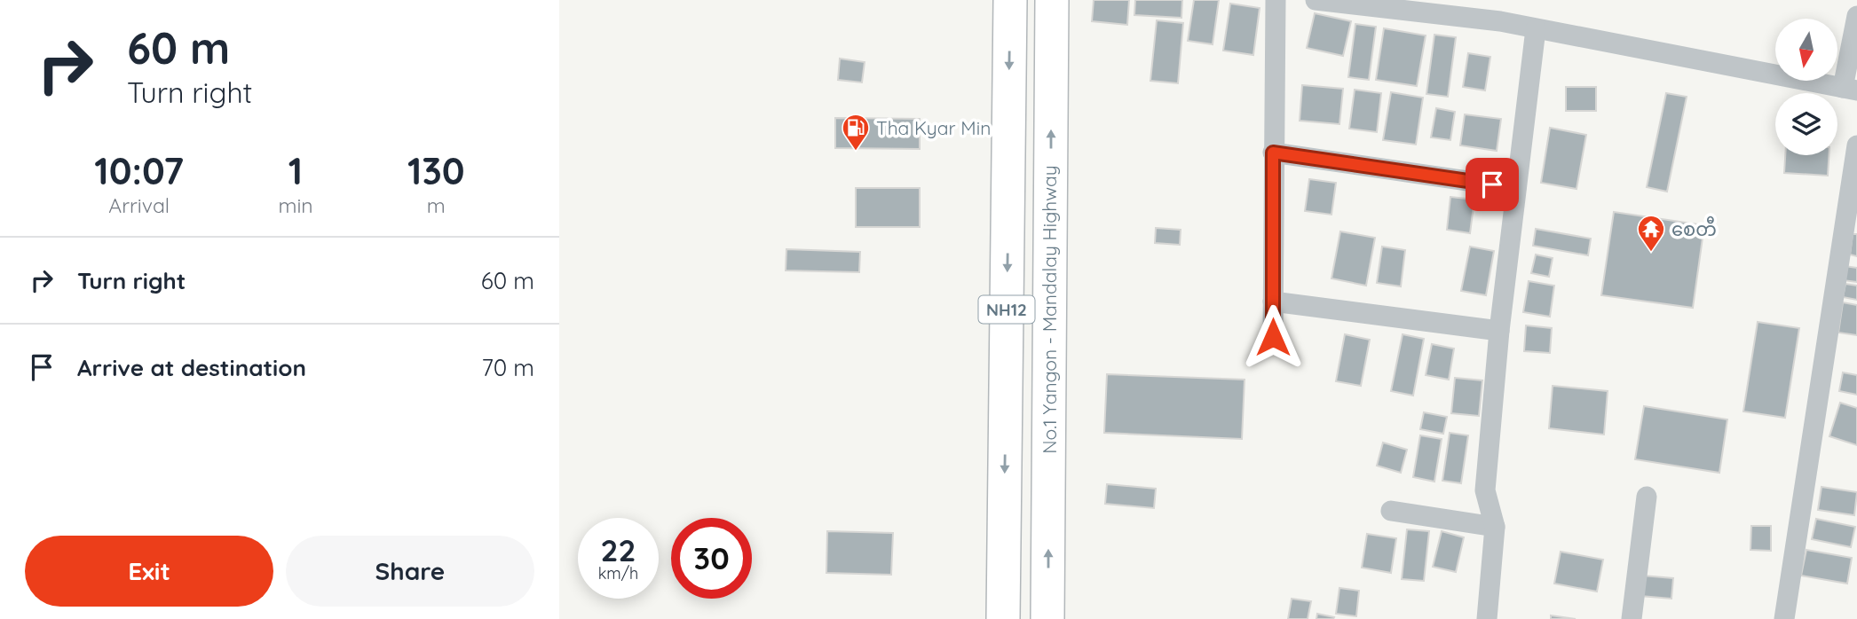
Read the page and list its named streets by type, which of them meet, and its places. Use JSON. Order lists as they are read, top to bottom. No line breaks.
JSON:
{"streets":{"highway":["NH12","No.1 Yangon - Mandalay Highway"]},"places":{"fuel station":["Tha Kyar Min"],"temple":["စေတီ"]},"north":"bottom","page":{"turn":["60 m","Turn right"],"eta":["10:07","Arrival","1","min","130","m"],"list":[{"name":"Turn right","value":"60 m"},{"name":"Arrive at destination","value":"70 m"}],"speed":"22 km/h","limit":"30","buttons":["Exit","Share"]}}
